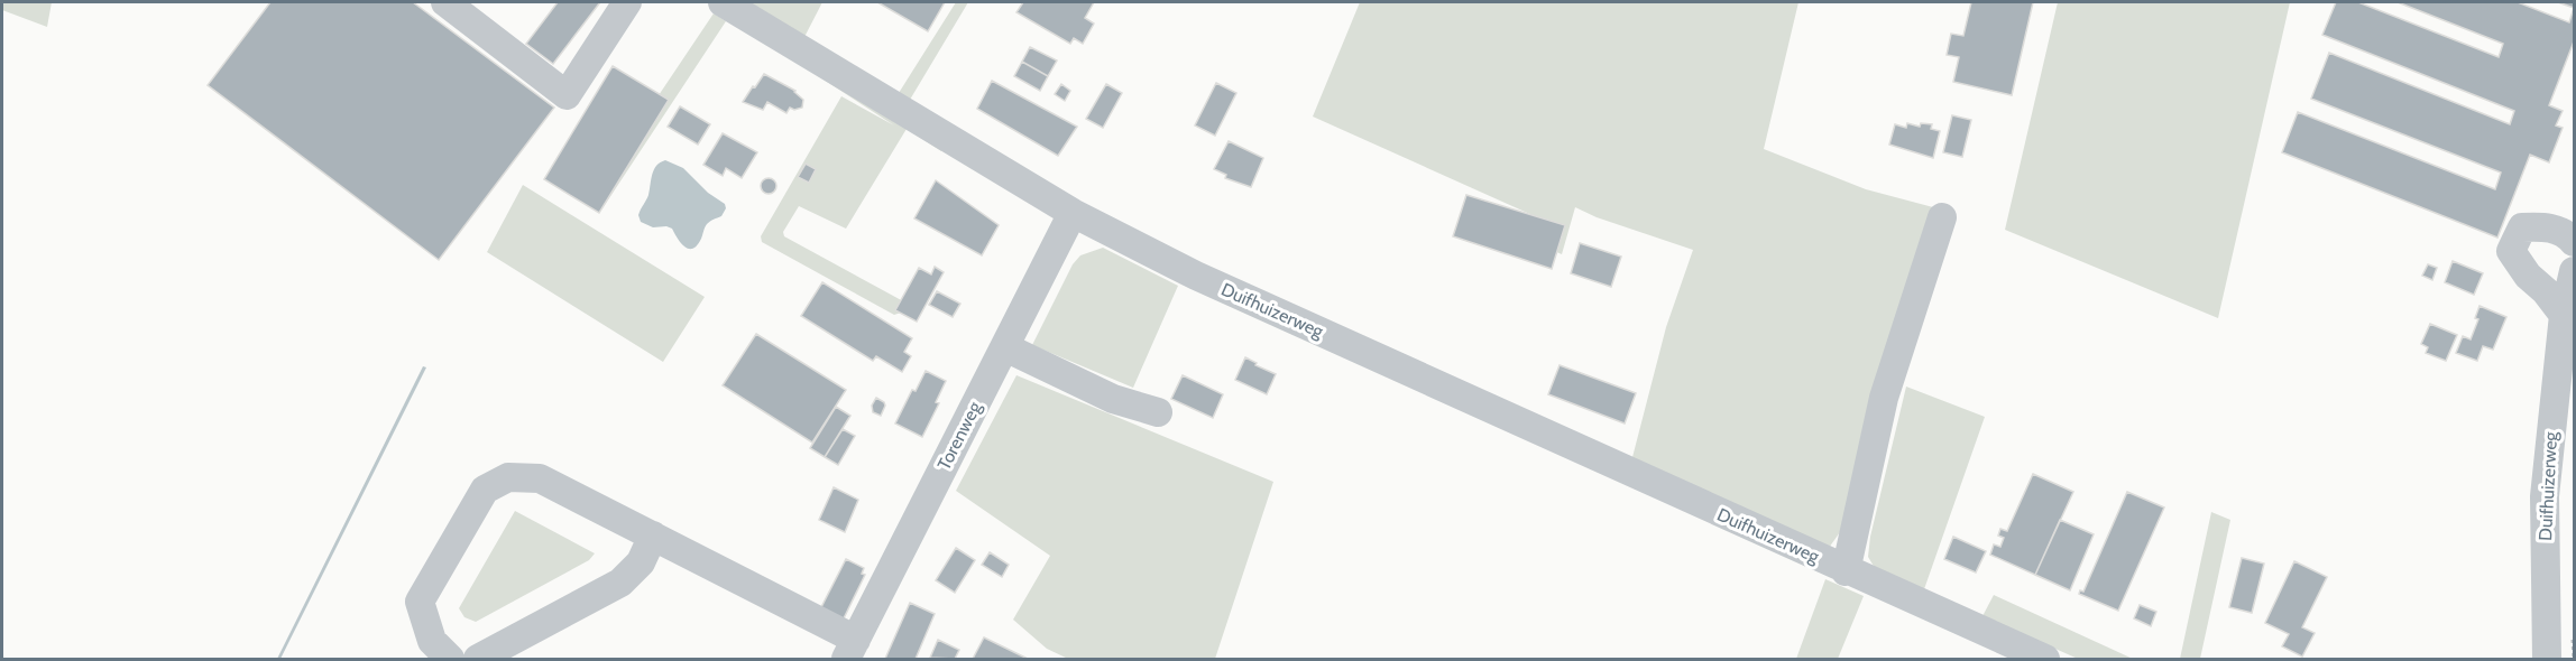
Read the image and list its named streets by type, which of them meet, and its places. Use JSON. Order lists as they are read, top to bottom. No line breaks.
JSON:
{"streets":{"street":["Duifhuizerweg","Torenweg"]},"crossings":[["Duifhuizerweg","Torenweg"]]}
